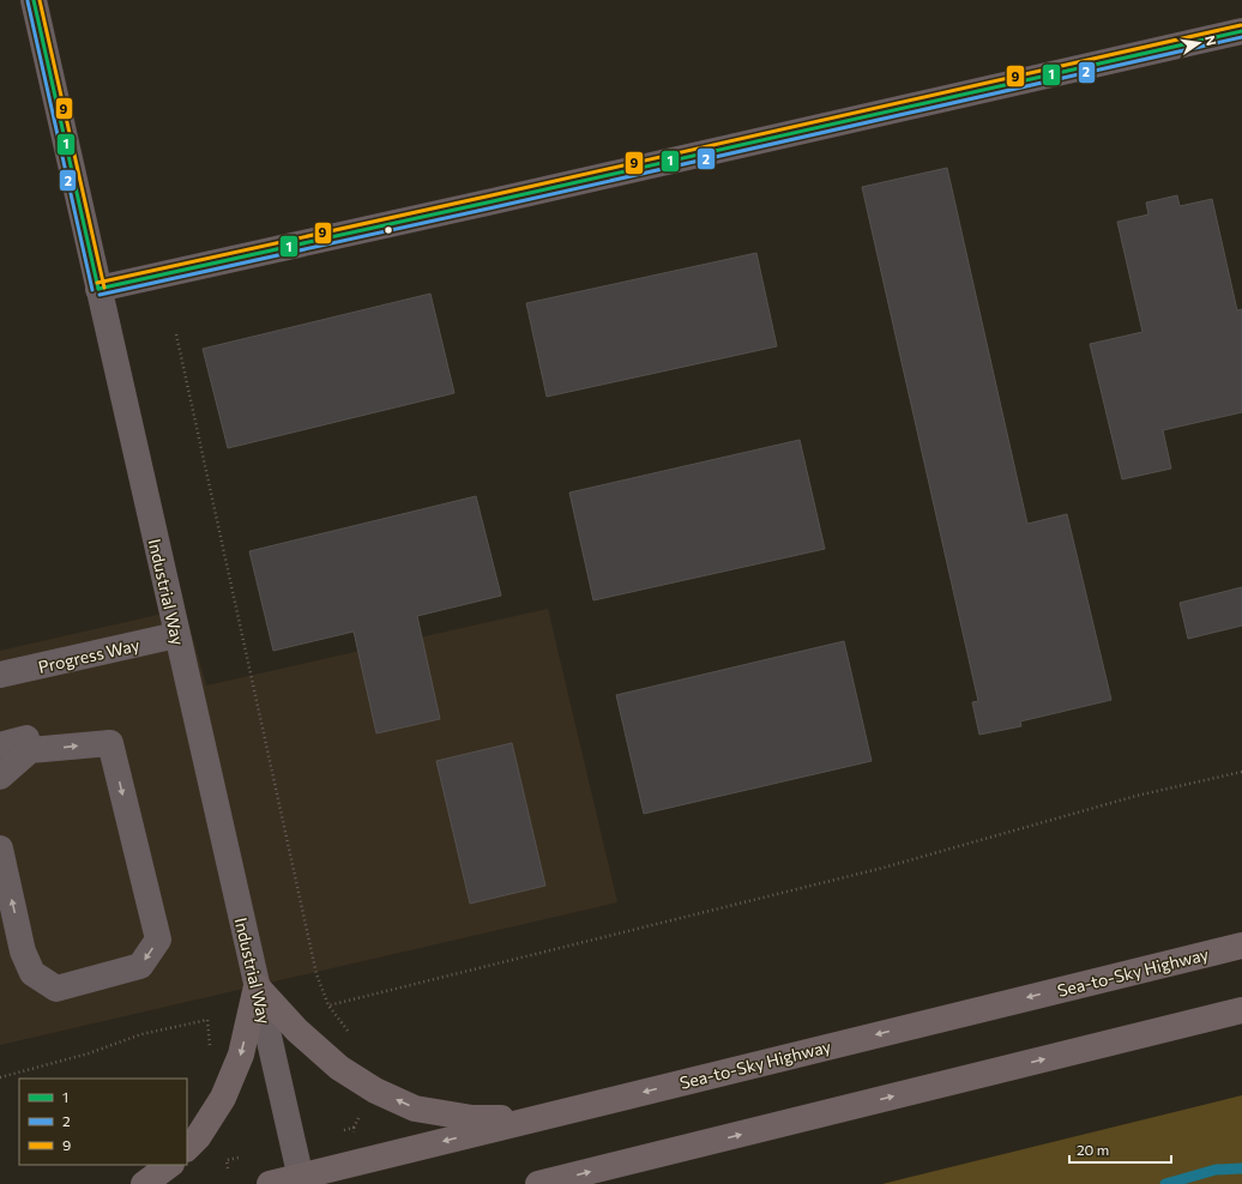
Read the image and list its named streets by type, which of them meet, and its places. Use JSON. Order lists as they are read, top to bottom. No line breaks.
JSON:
{"streets":{"highway":["Sea-to-Sky Highway"],"street":["Industrial Way","Progress Way"]},"crossings":[["Industrial Way","Progress Way"],["Industrial Way","Sea-to-Sky Highway"]],"lines":["transit line 1","transit line 9","transit line 2"],"legend":["1","2","9"],"scale_bar":"20 m","north":"right"}
